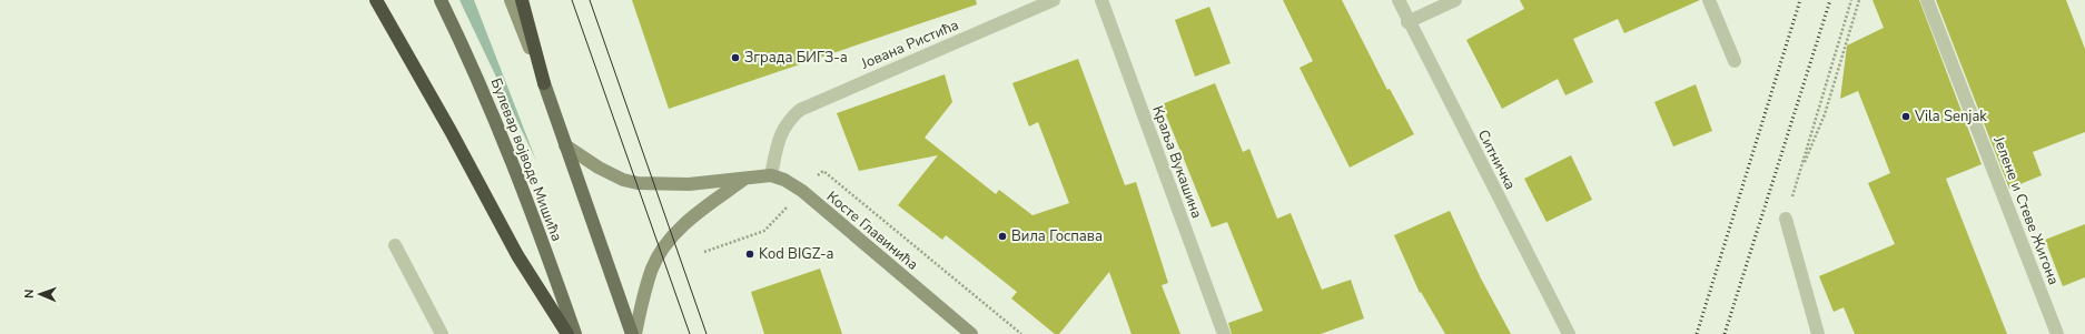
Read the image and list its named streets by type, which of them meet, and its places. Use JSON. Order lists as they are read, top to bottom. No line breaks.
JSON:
{"streets":{"main road":["Булевар војводе Мишића"],"street":["Јована Ристића","Ситничка","Краља Вукашина","Јелене и Стеве Жигона","Косте Главинића"]},"crossings":[["Јована Ристића","Косте Главинића"]],"places":["Зграда БИГЗ-а","Vila Senjak","Вила Госпава","Kod BIGZ-a"],"north":"left"}
